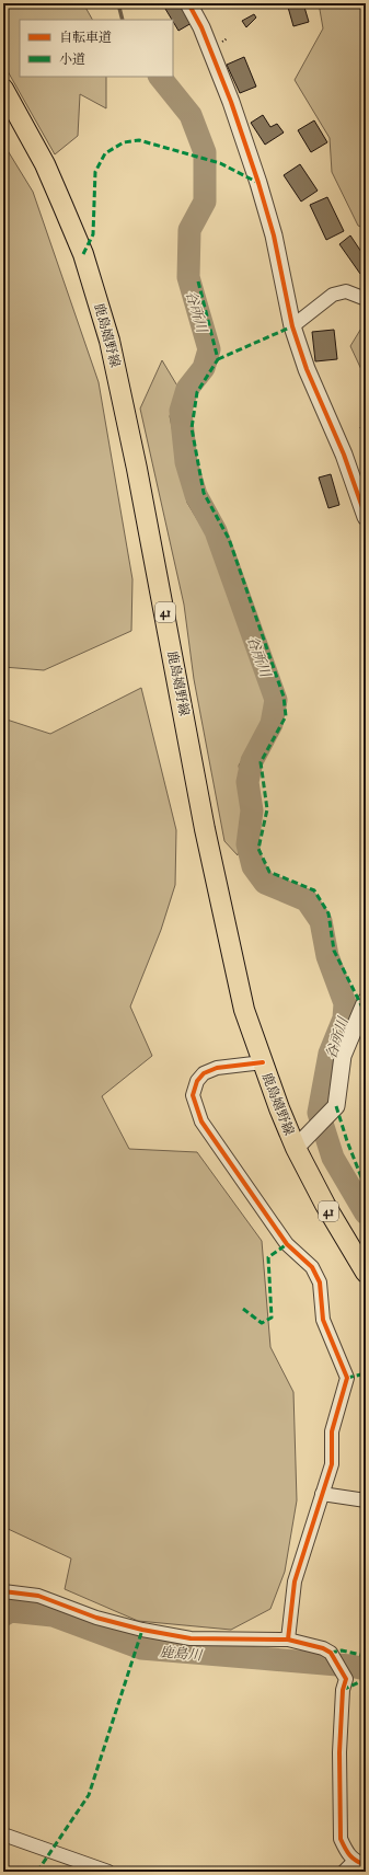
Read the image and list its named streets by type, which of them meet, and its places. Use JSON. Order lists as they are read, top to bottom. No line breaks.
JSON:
{"streets":{"main road":["鹿島嬉野線","41"]},"water":["谷所川","鹿島川"],"legend":["自転車道","小道"]}
